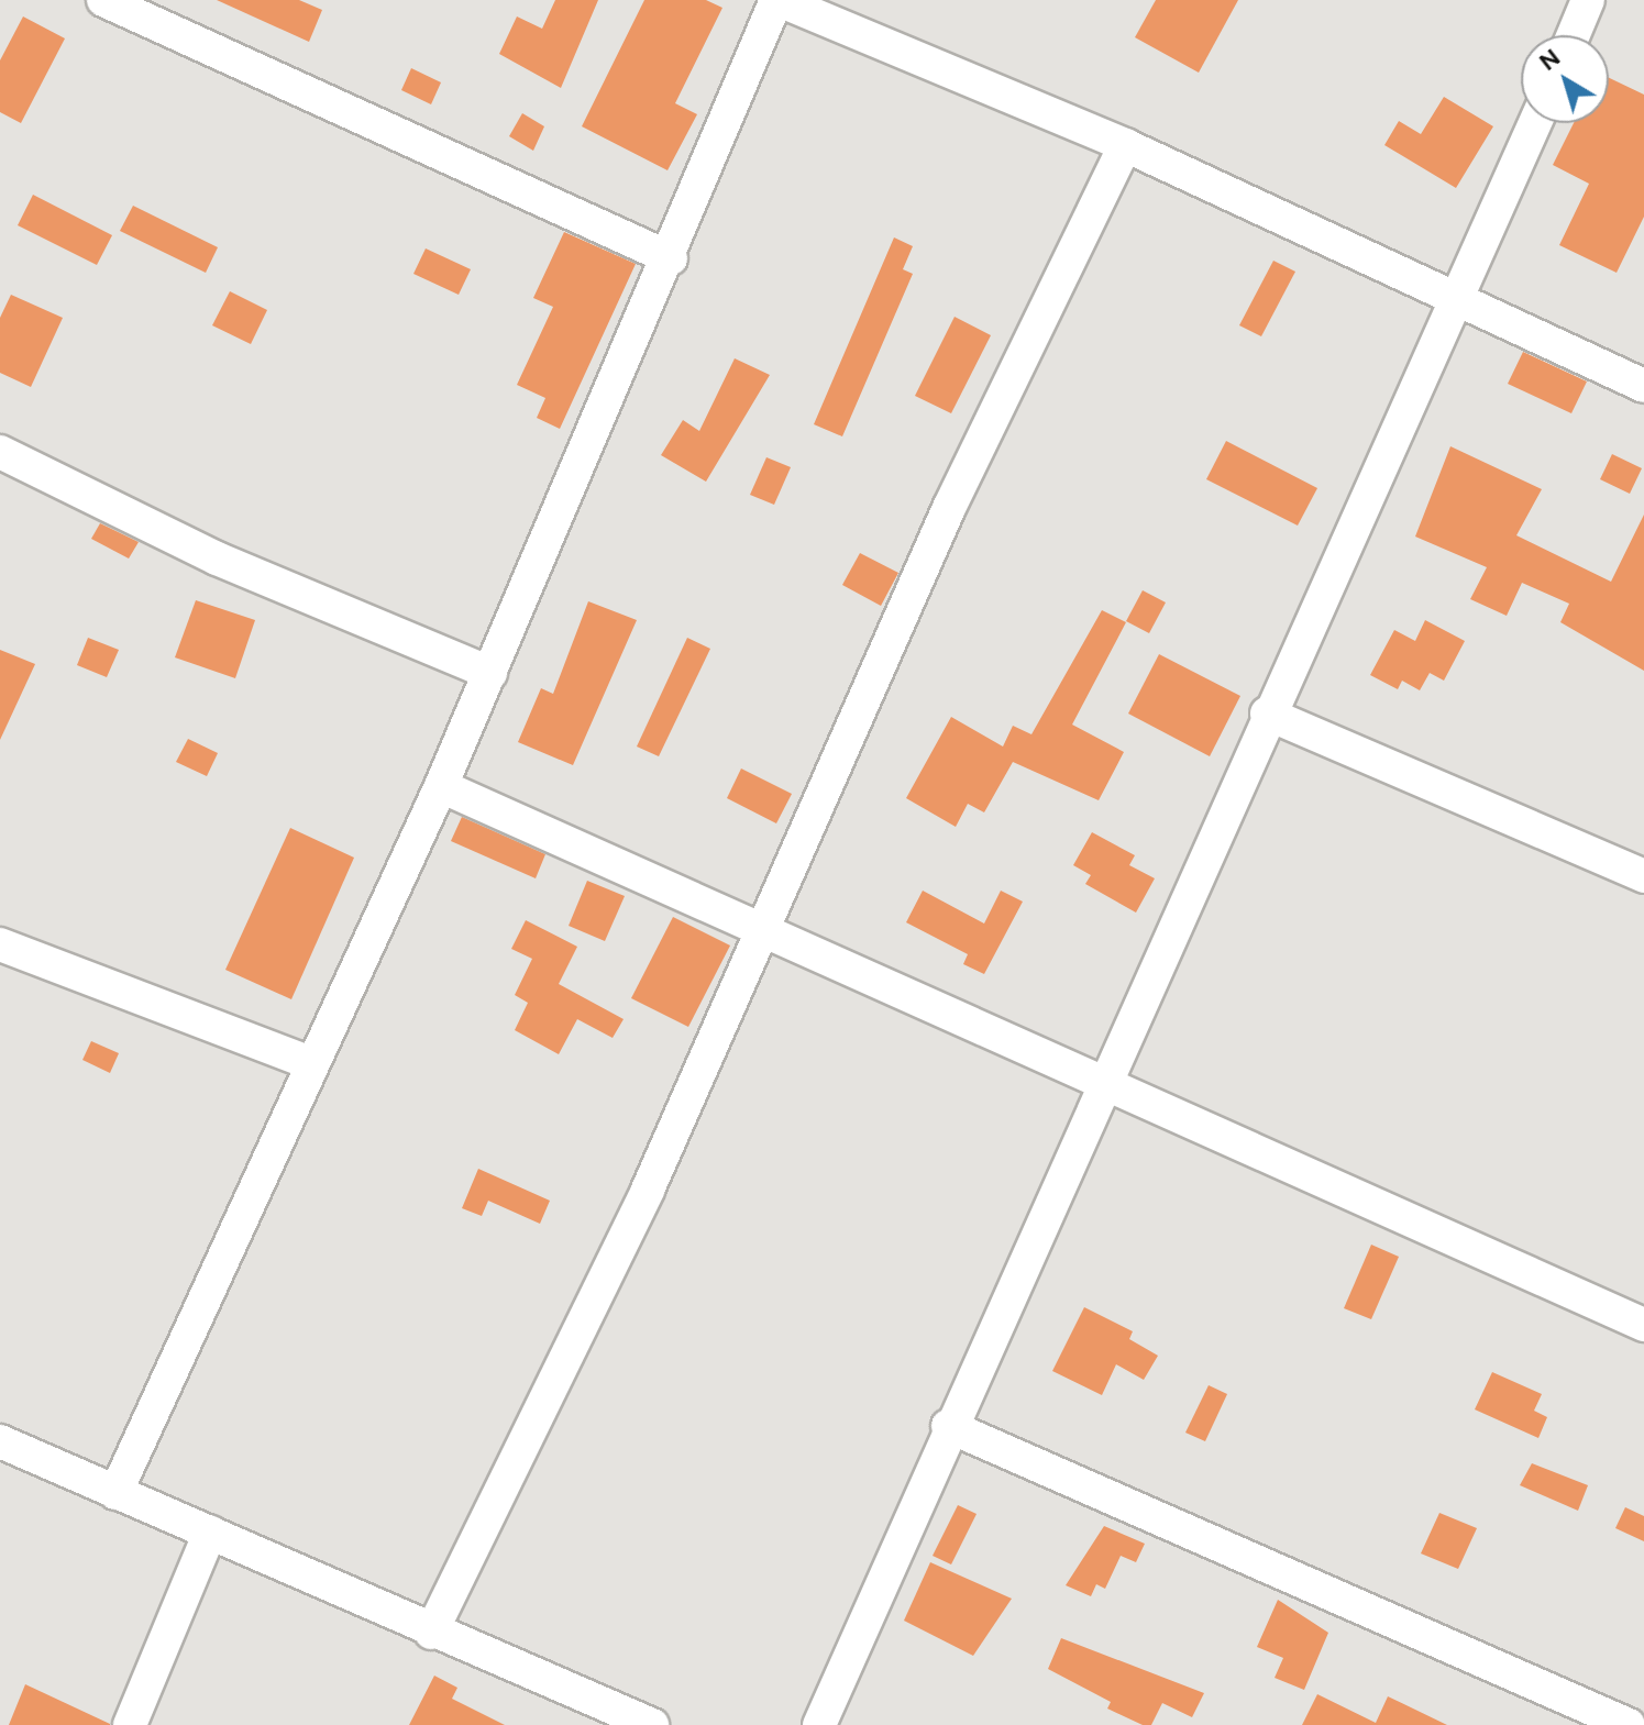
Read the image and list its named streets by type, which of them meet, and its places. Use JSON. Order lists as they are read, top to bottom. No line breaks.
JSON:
{"north":"top left"}
